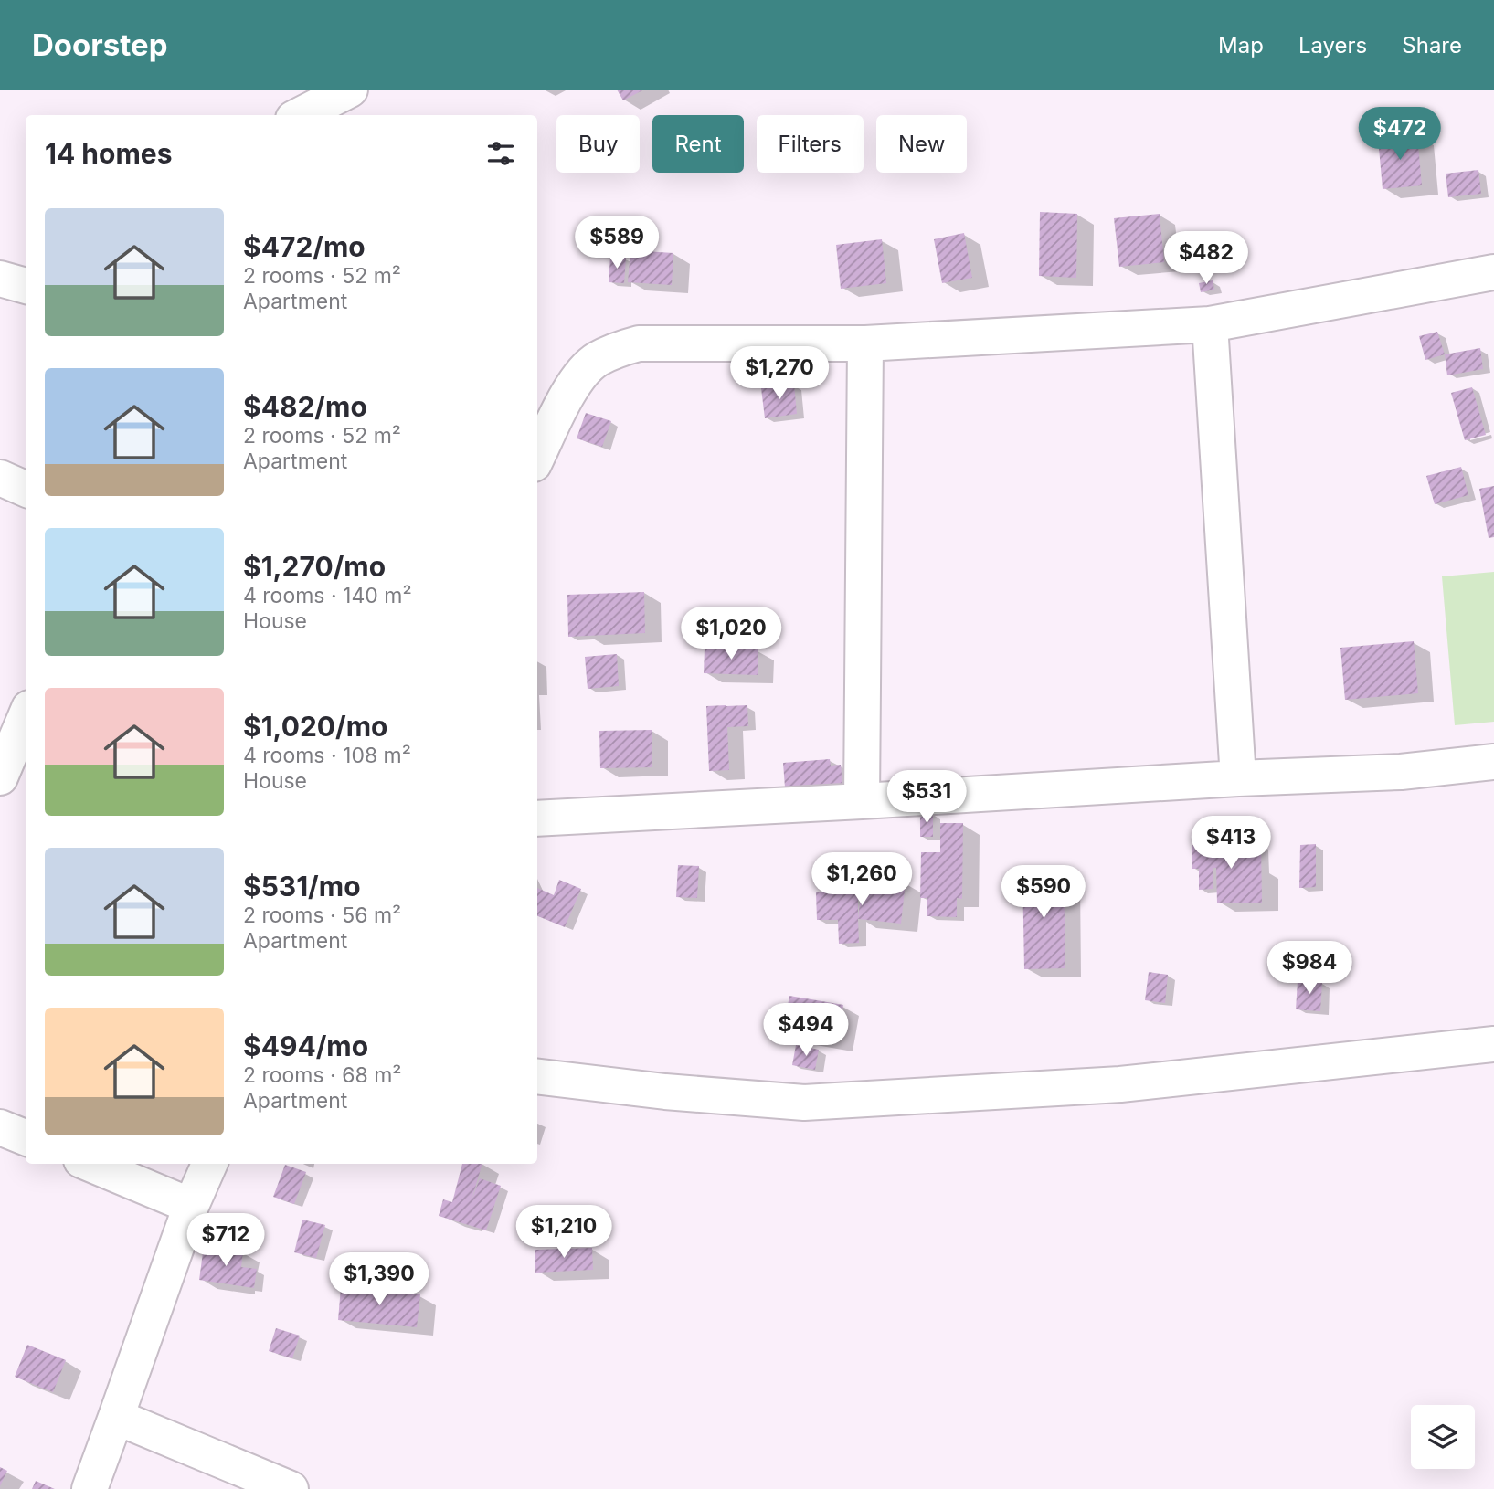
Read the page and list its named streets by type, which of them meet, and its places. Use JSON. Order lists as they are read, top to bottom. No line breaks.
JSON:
{"page":{"header":"Doorstep","nav":["Map","Layers","Share"],"price":["$472","$589","$482","$1,270","$1,020","$531","$413","$1,260","$590","$984","$494","$1,210","$712","$1,390"],"chip":["Buy","Rent","Filters","New"],"heading":"14 homes","list":[{"name":"$472/mo","note":"2 rooms · 52 m² · Apartment"},{"name":"$482/mo","note":"2 rooms · 52 m² · Apartment"},{"name":"$1,270/mo","note":"4 rooms · 140 m² · House"},{"name":"$1,020/mo","note":"4 rooms · 108 m² · House"},{"name":"$531/mo","note":"2 rooms · 56 m² · Apartment"},{"name":"$494/mo","note":"2 rooms · 68 m² · Apartment"}]}}
